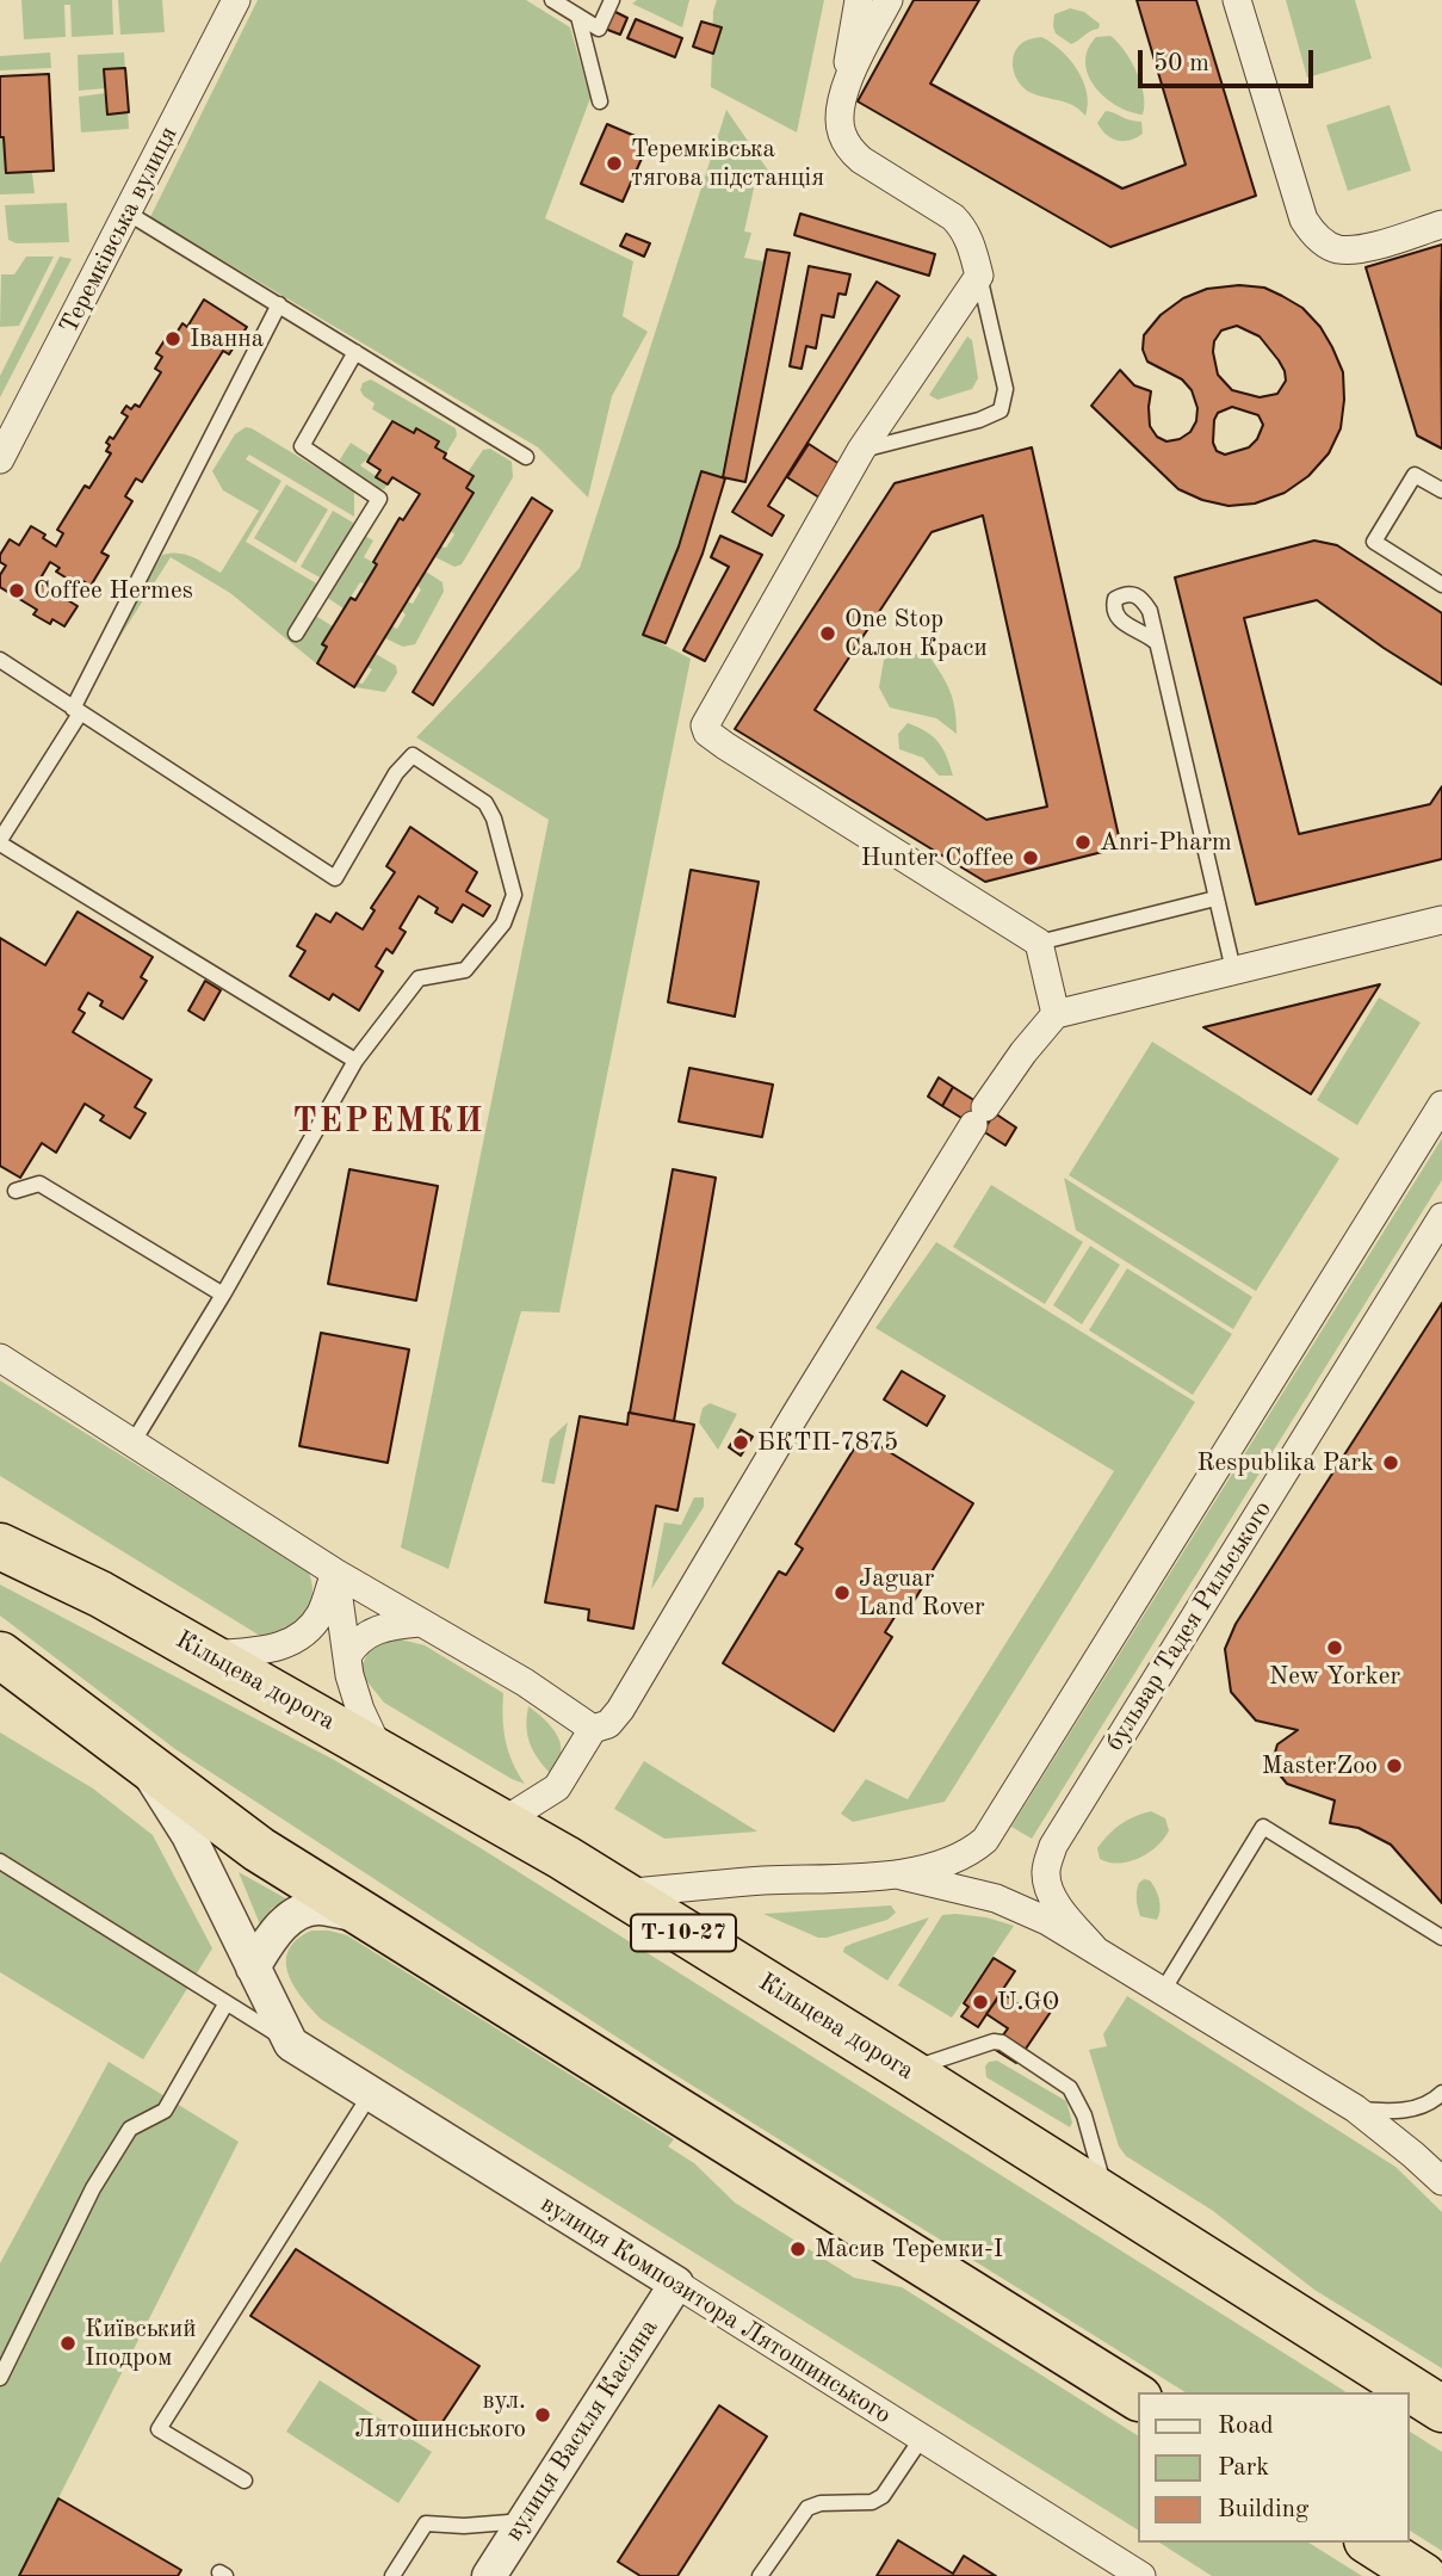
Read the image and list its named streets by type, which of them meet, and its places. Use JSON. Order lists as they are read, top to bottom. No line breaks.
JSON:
{"streets":{"highway":["Кільцева дорога","Т-10-27"],"street":["Теремківська вулиця","бульвар Тадея Рильського","вулиця Композитора Лятошинського","вулиця Василя Касіяна"]},"crossings":[["вулиця Композитора Лятошинського","вулиця Василя Касіяна"]],"districts":["ТЕРЕМКИ"],"places":["Теремківська тягова підстанція","Іванна","Coffee Hermes","One Stop Салон Краси","Anri-Pharm","Hunter Coffee","БКТП-7875","Respublika Park","Jaguar Land Rover","New Yorker","MasterZoo","U.GO","Масив Теремки-I","Київський Іподром","вул. Лятошинського"],"legend":["Road","Park","Building"],"scale_bar":"50 m"}
